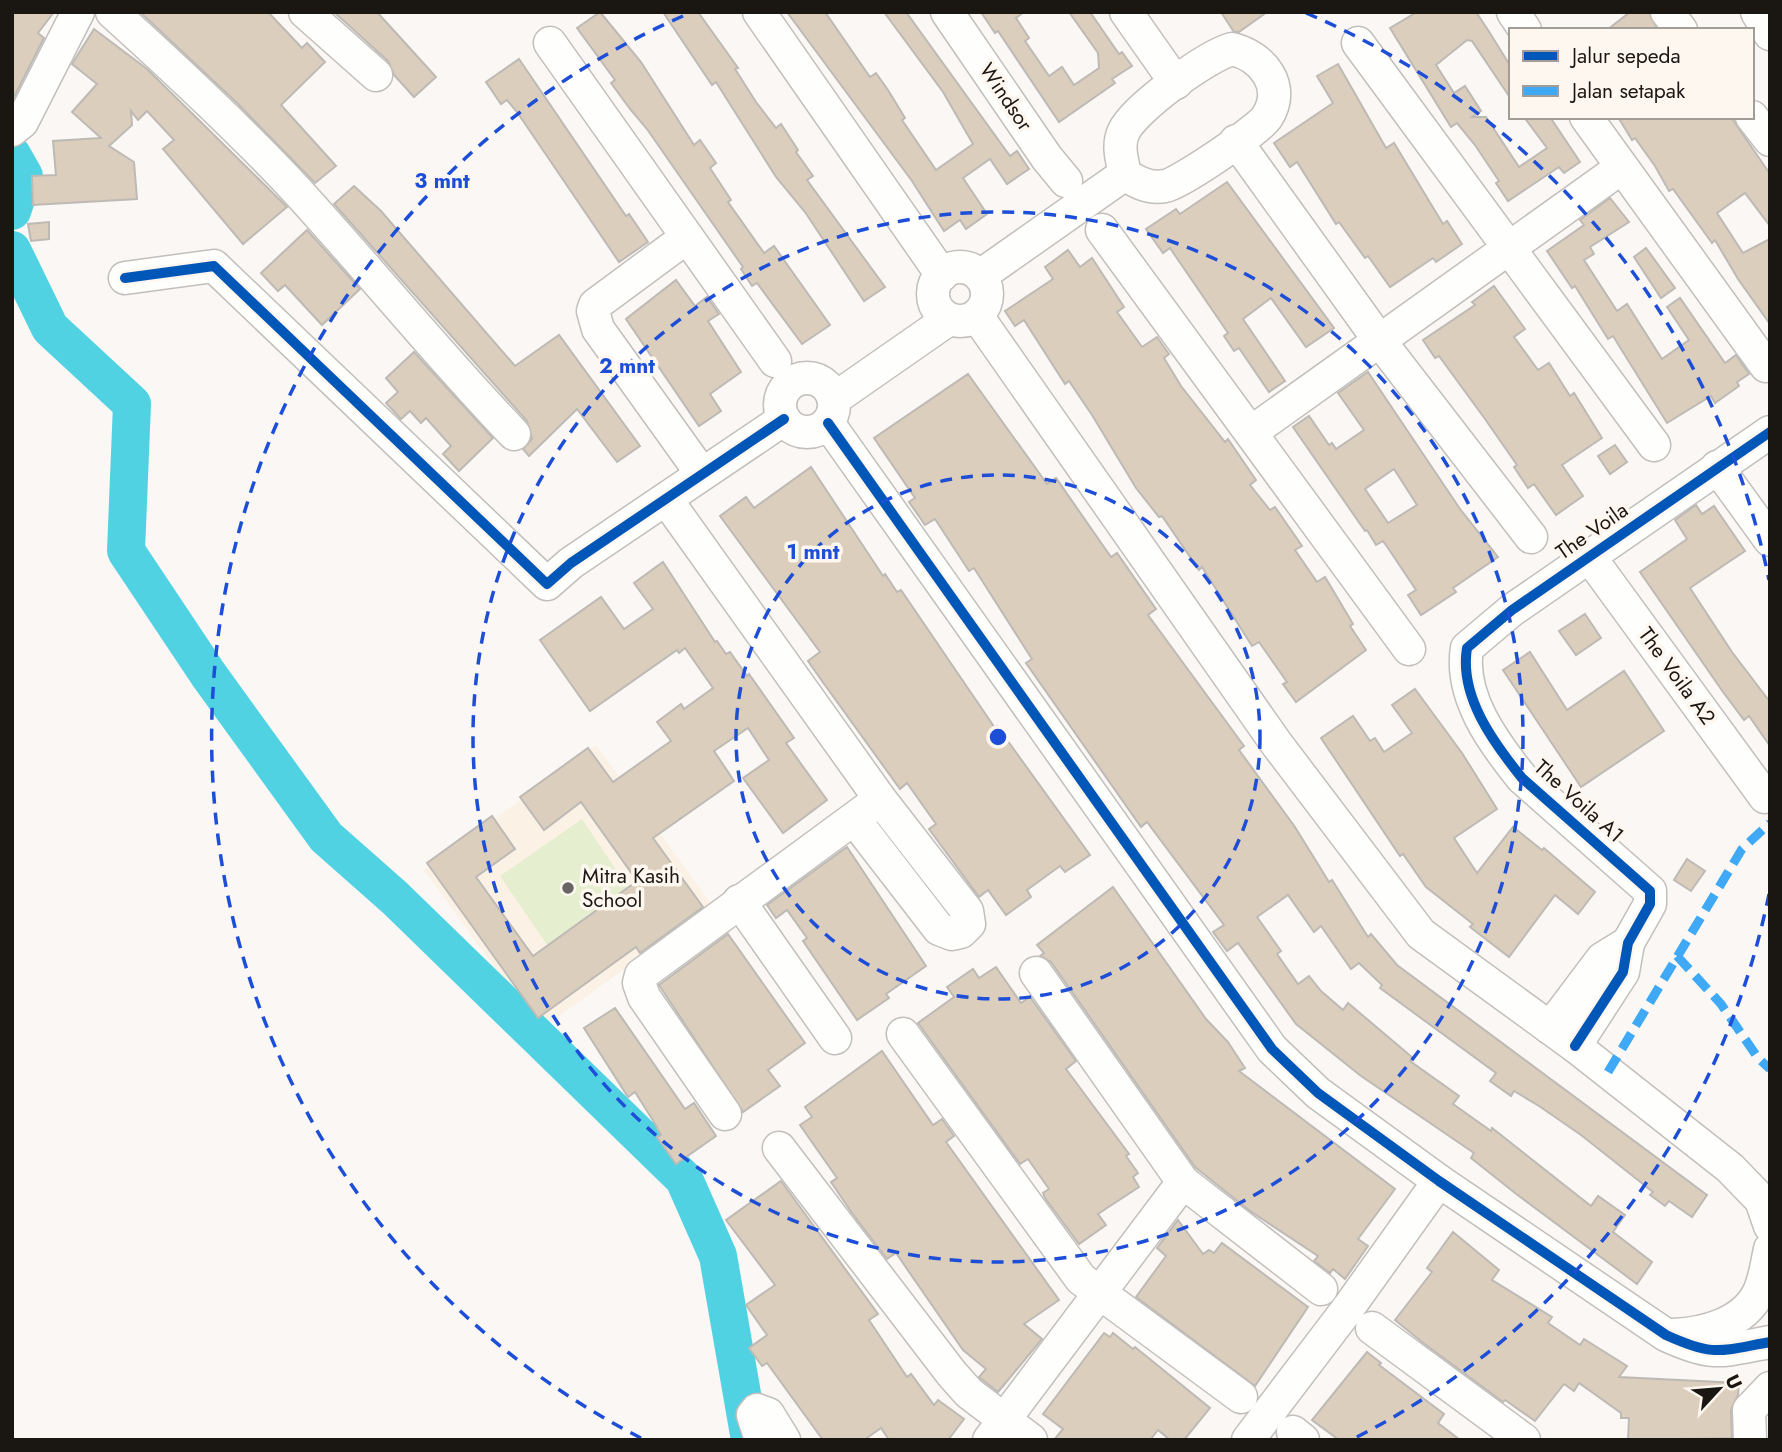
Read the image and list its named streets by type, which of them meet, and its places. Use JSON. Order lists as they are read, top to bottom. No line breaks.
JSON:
{"streets":{"street":["Windsor","The Voila","The Voila A2","The Voila A1"]},"crossings":[["The Voila","The Voila A2"],["The Voila","The Voila A1"]],"places":["Mitra Kasih School"],"legend":["Jalur sepeda","Jalan setapak"],"north":"top right","rings":["3 mnt","2 mnt","1 mnt"]}
